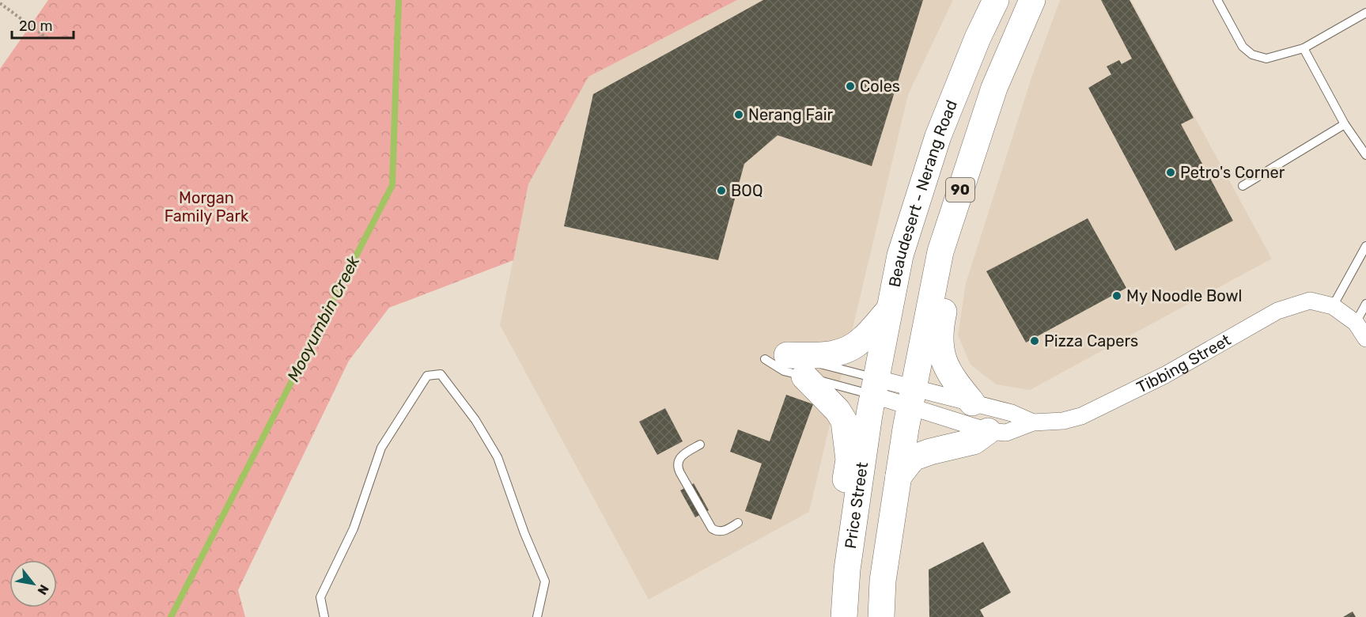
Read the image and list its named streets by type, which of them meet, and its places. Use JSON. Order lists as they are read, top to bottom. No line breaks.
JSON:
{"streets":{"main road":["90","Beaudesert - Nerang Road","Price Street"],"street":["Tibbing Street"]},"crossings":[["90","Tibbing Street"],["Beaudesert - Nerang Road","Tibbing Street"],["Beaudesert - Nerang Road","Price Street"],["Tibbing Street","Price Street"]],"water":["Mooyumbin Creek"],"parks":["Morgan Family Park"],"places":["Coles","Nerang Fair","Petro's Corner","BOQ","My Noodle Bowl","Pizza Capers"],"scale_bar":"20 m","north":"bottom right"}
